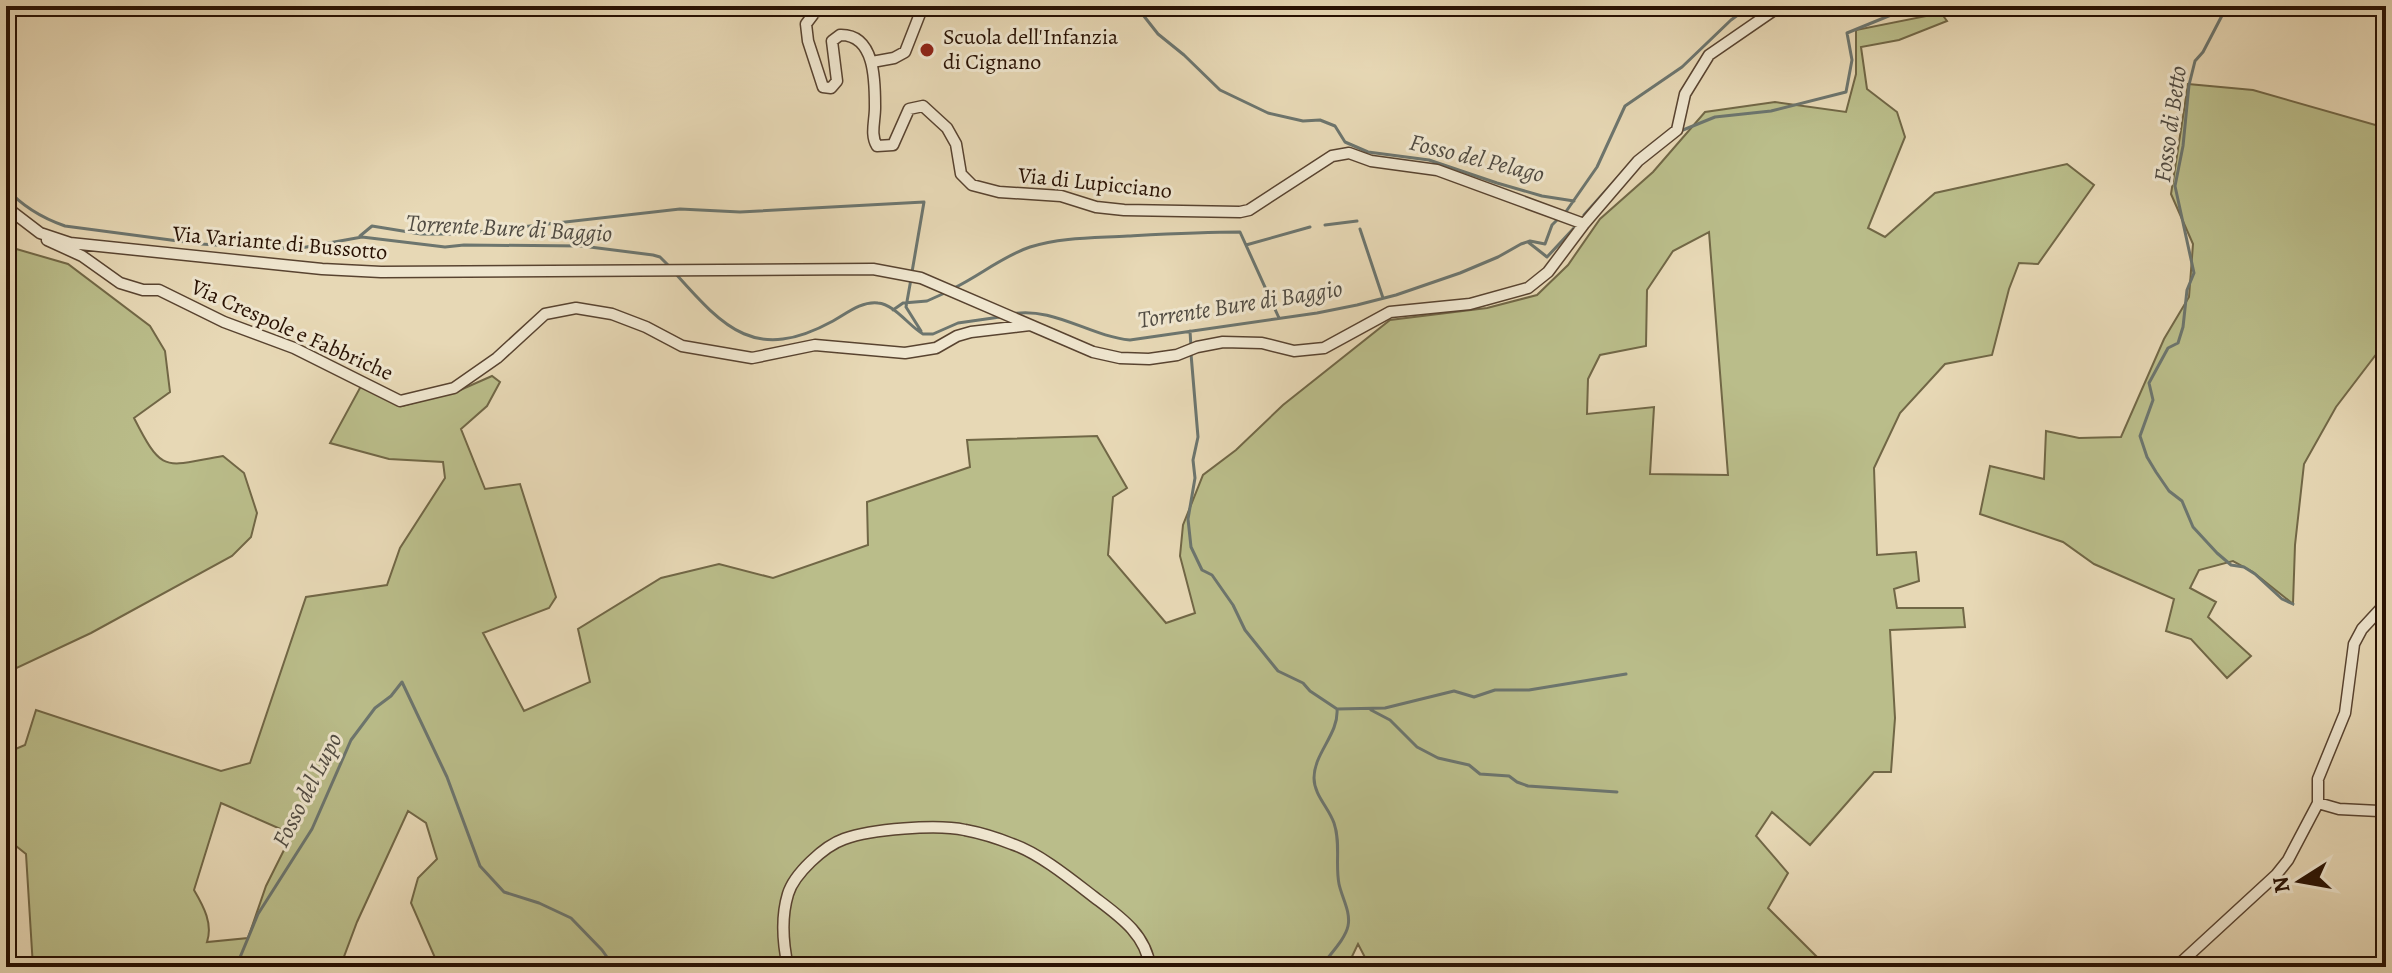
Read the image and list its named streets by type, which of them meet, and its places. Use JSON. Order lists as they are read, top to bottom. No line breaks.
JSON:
{"streets":{"street":["Via di Lupicciano","Via Variante di Bussotto","Via Crespole e Fabbriche"]},"crossings":[["Via di Lupicciano","Via Crespole e Fabbriche"],["Via Variante di Bussotto","Via Crespole e Fabbriche"]],"water":["Fosso di Betto","Fosso del Pelago","Torrente Bure di Baggio","Fosso del Lupo"],"places":["Scuola dell'Infanzia di Cignano"],"north":"left"}
